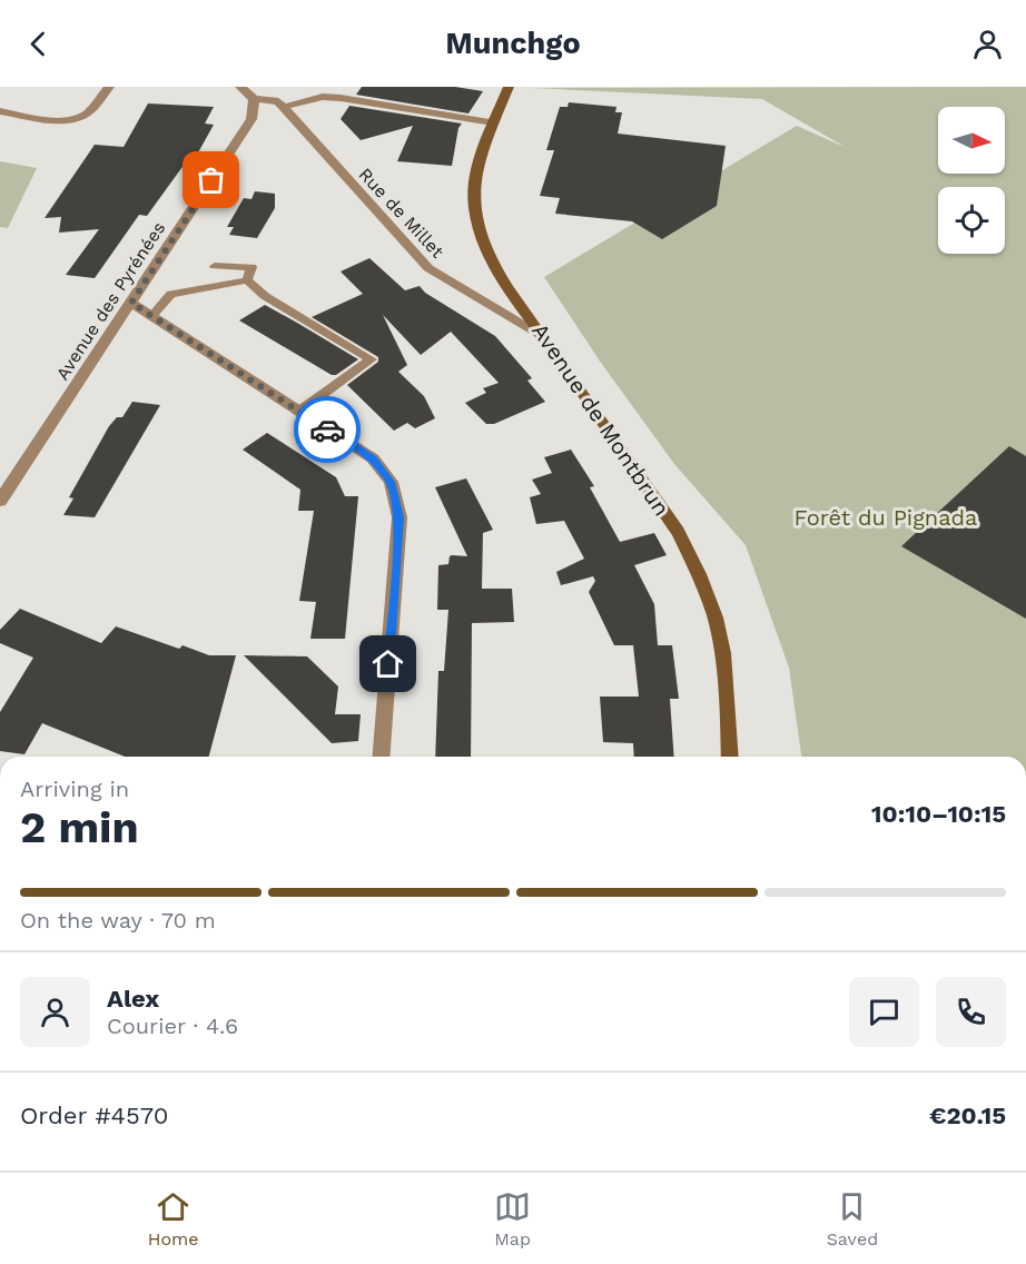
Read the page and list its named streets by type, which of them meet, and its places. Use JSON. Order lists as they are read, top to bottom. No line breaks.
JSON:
{"streets":{"street":["Rue de Millet","Avenue des Pyrénées","Avenue de Montbrun"]},"crossings":[["Rue de Millet","Avenue de Montbrun"]],"parks":["Forêt du Pignada"],"north":"right","page":{"header":"Munchgo","heading":["2 min","Arriving in","10:10–10:15"],"panel":["Alex","Courier · 4.6","Order #4570","€20.15"],"bar":"On the way · 70 m","tabs":["Home","Map","Saved"]}}
